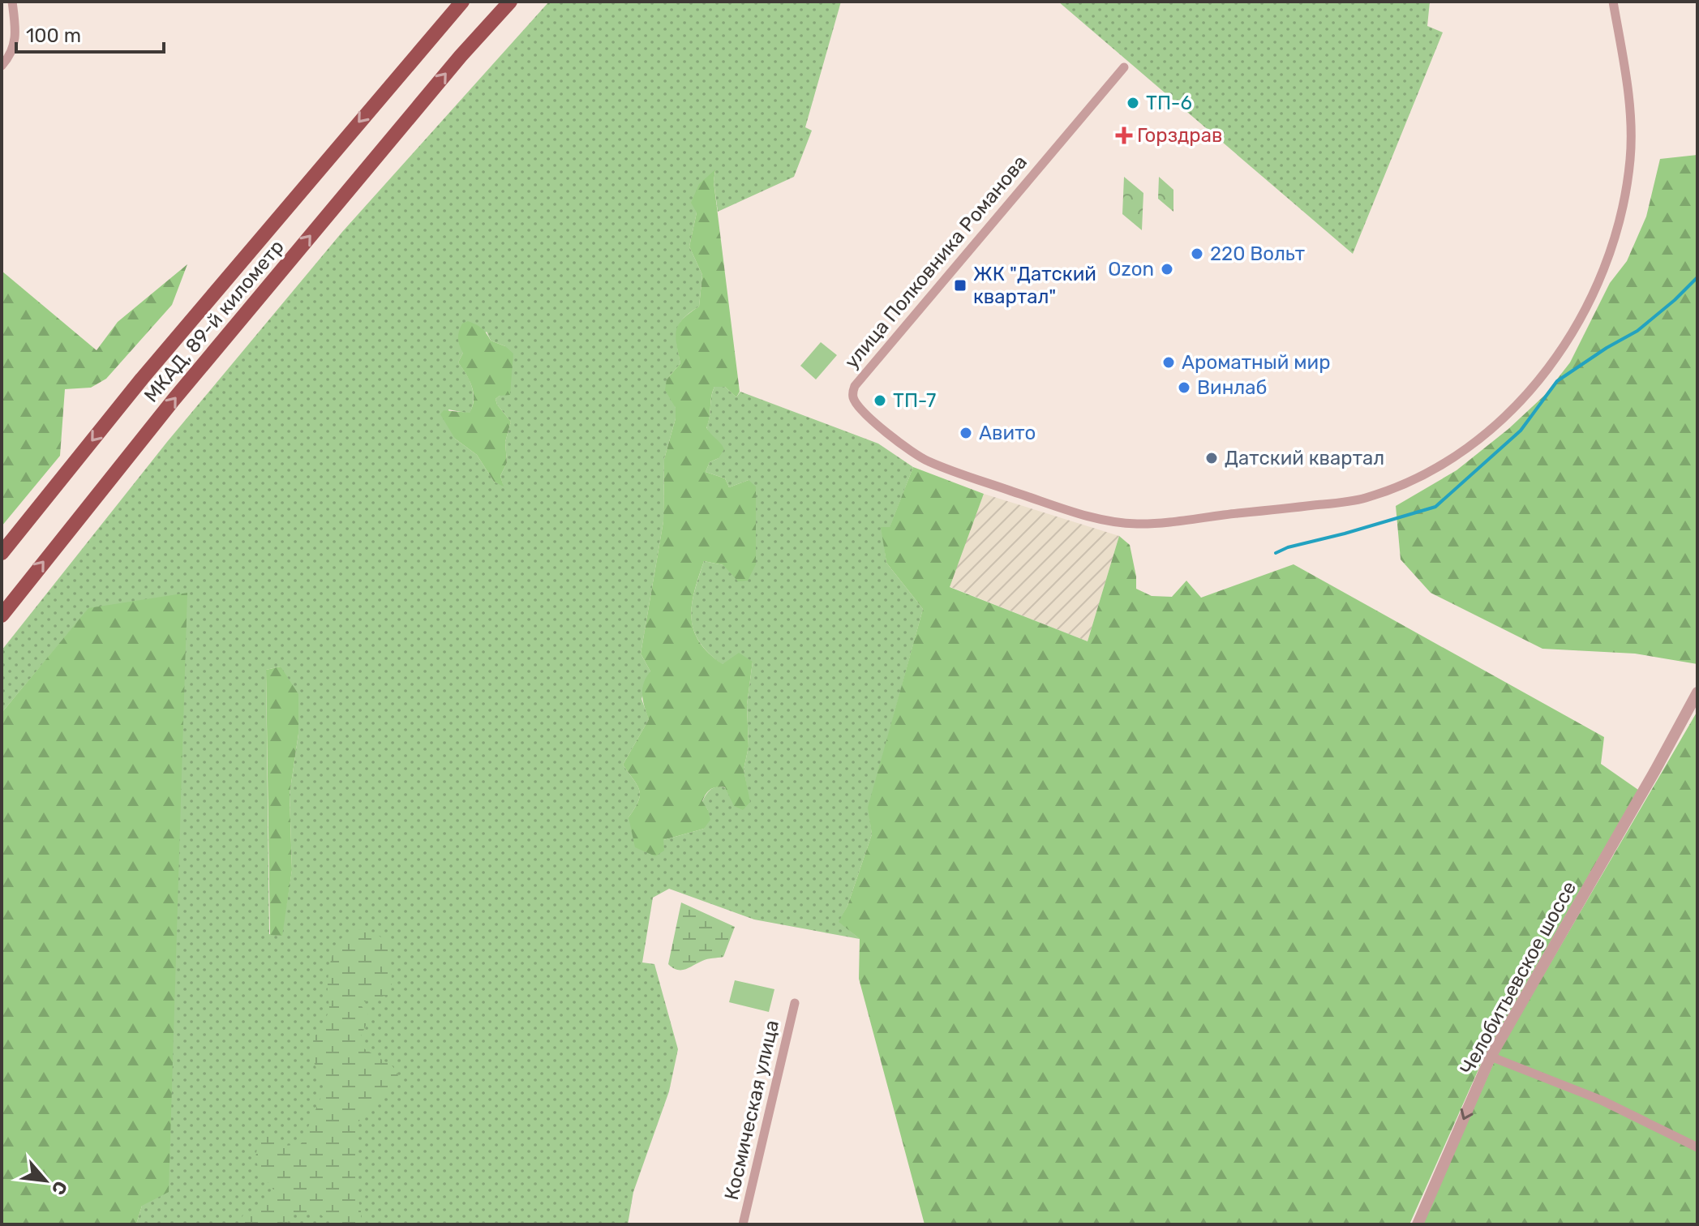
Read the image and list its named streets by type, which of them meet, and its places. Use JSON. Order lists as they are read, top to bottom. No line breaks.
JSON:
{"streets":{"highway":["МКАД, 89-й километр"],"street":["улица Полковника Романова","Челобитьевское шоссе","Космическая улица"]},"places":{"other":["ТП-6","220 Вольт","Ozon","Ароматный мир","Винлаб","ТП-7","Авито","Датский квартал"],"health":["Горздрав"],"transit":["ЖК \"Датский квартал\""]},"scale_bar":"100 m","north":"bottom right"}
